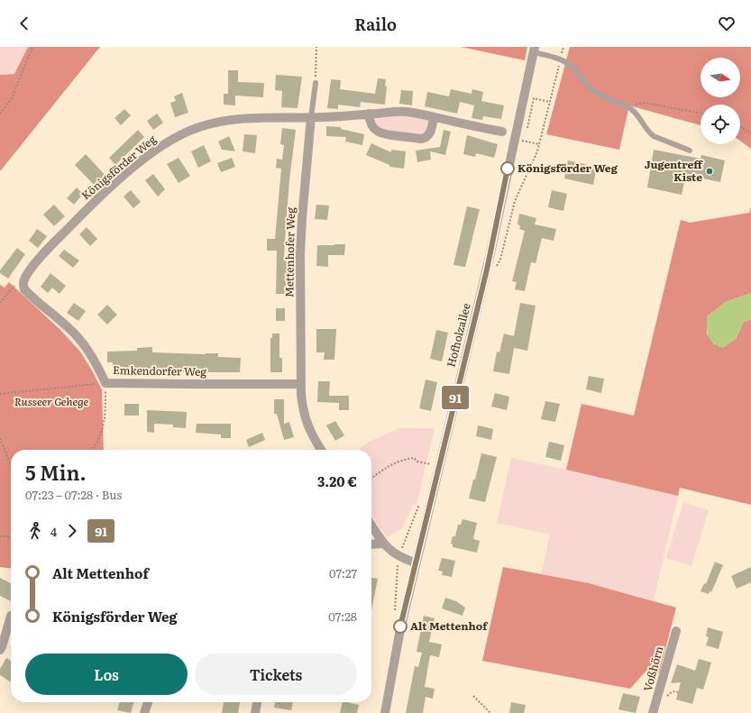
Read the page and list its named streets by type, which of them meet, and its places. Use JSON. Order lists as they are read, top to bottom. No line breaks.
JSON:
{"streets":{"street":["Königsförder Weg","Mettenhofer Weg","Hofholzallee","Emkendorfer Weg","Voßhörn"]},"crossings":[["Königsförder Weg","Mettenhofer Weg"],["Königsförder Weg","Emkendorfer Weg"],["Mettenhofer Weg","Emkendorfer Weg"]],"parks":["Russeer Gehege"],"places":["Königsförder Weg","Jugentreff Kiste","Alt Mettenhof"],"lines":["bus line 91"],"north":"right","page":{"header":"Railo","on_map":"91","heading":["5 Min.","07:23 – 07:28 · Bus","3.20 €"],"legs":["4","91"],"list":[{"name":"Alt Mettenhof","value":"07:27"},{"name":"Königsförder Weg","value":"07:28"}],"buttons":["Los","Tickets"]}}
